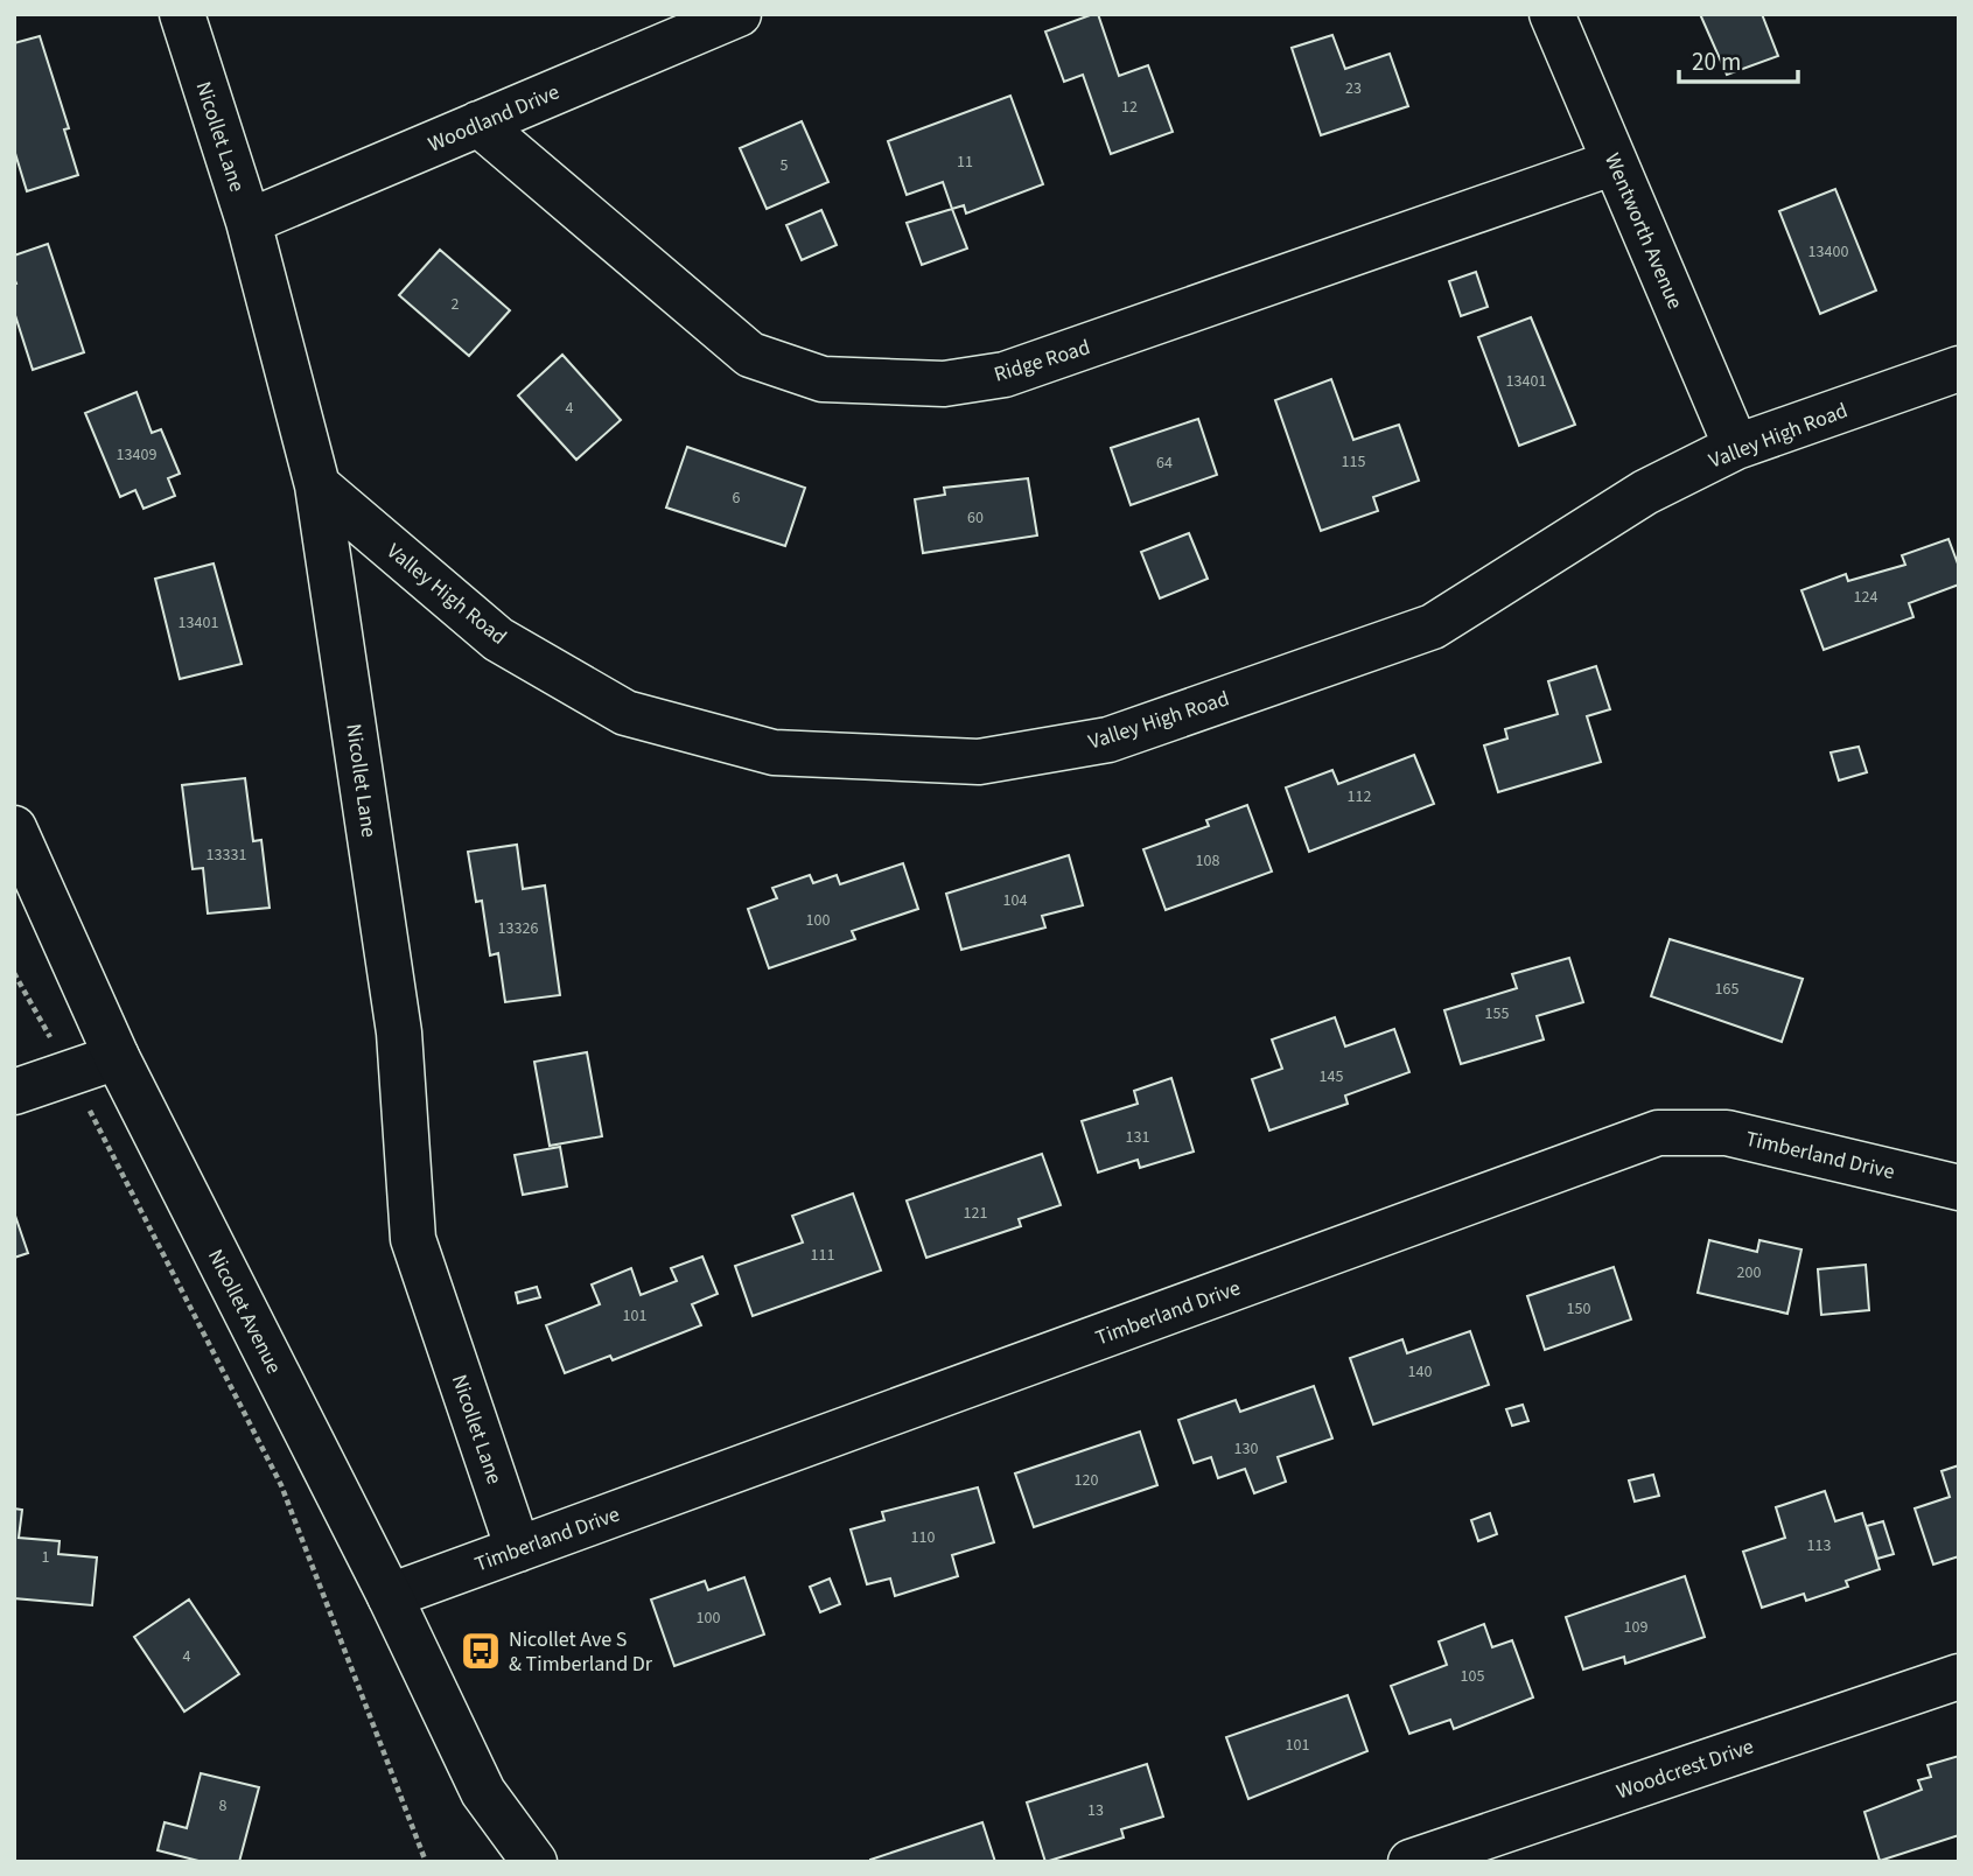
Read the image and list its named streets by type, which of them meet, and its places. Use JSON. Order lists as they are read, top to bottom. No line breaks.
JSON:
{"streets":{"street":["Woodland Drive","Nicollet Lane","Wentworth Avenue","Ridge Road","Valley High Road","Timberland Drive","Nicollet Avenue","Woodcrest Drive"]},"crossings":[["Woodland Drive","Nicollet Lane"],["Woodland Drive","Ridge Road"],["Nicollet Lane","Valley High Road"],["Nicollet Lane","Timberland Drive"],["Wentworth Avenue","Ridge Road"],["Wentworth Avenue","Valley High Road"],["Timberland Drive","Nicollet Avenue"]],"places":{"bus stop":["Nicollet Ave S & Timberland Dr"]},"house_numbers":["23","12","11","5","13400","2","13401","4","13409","115","64","6","60","124","13401","112","13331","108","104","100","13326","165","155","145","131","121","111","200","150","101","140","130","120","110","113","1","100","109","4","105","101","8","13"],"scale_bar":"20 m"}
